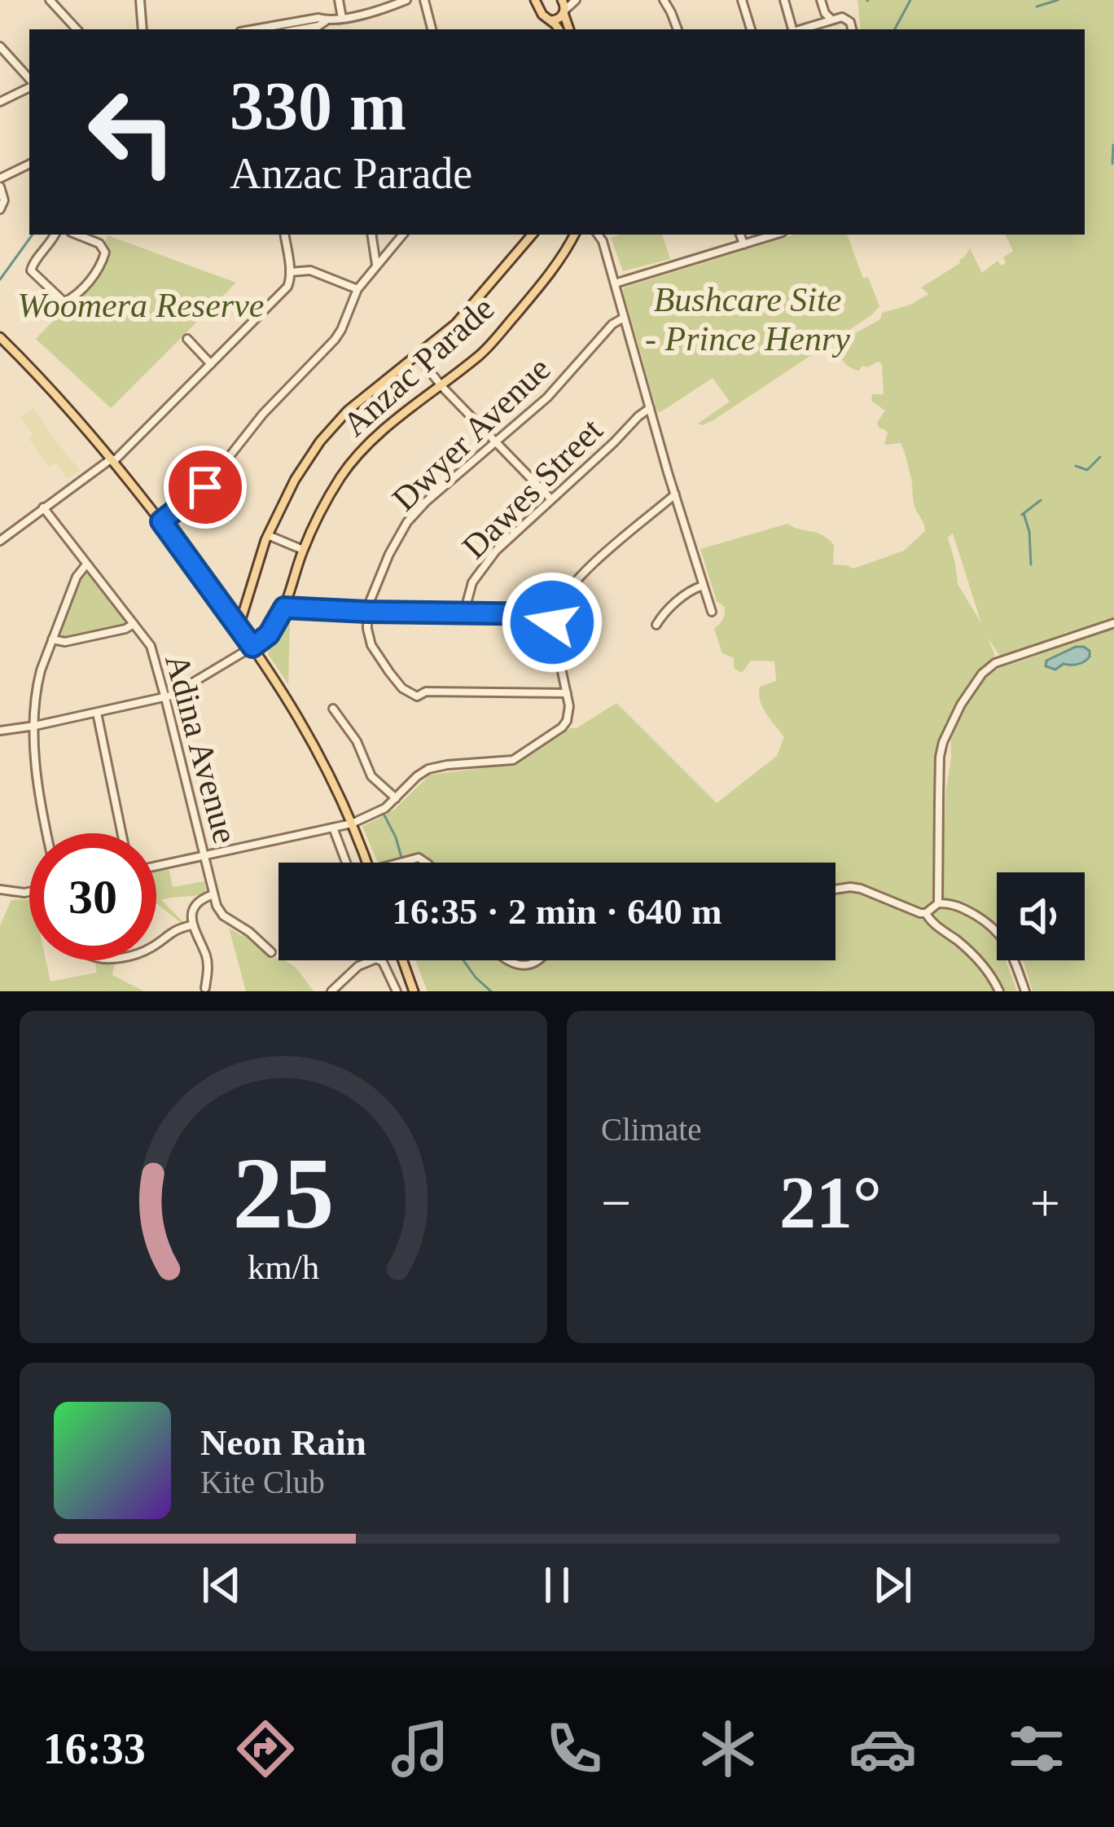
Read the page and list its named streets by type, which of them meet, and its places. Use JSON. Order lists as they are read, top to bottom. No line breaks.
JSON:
{"streets":{"main road":["Anzac Parade"],"street":["Dwyer Avenue","Dawes Street","Adina Avenue"]},"parks":["Bushcare Site - Prince Henry","Woomera Reserve"],"page":{"turn":["330 m","Anzac Parade"],"limit":"30","trip":"16:35 · 2 min · 640 m","tile":"Climate","heat":["−","21°","+"],"song":["Neon Rain","Kite Club"],"tabs":"16:33","gauge":["25","km/h"]}}
